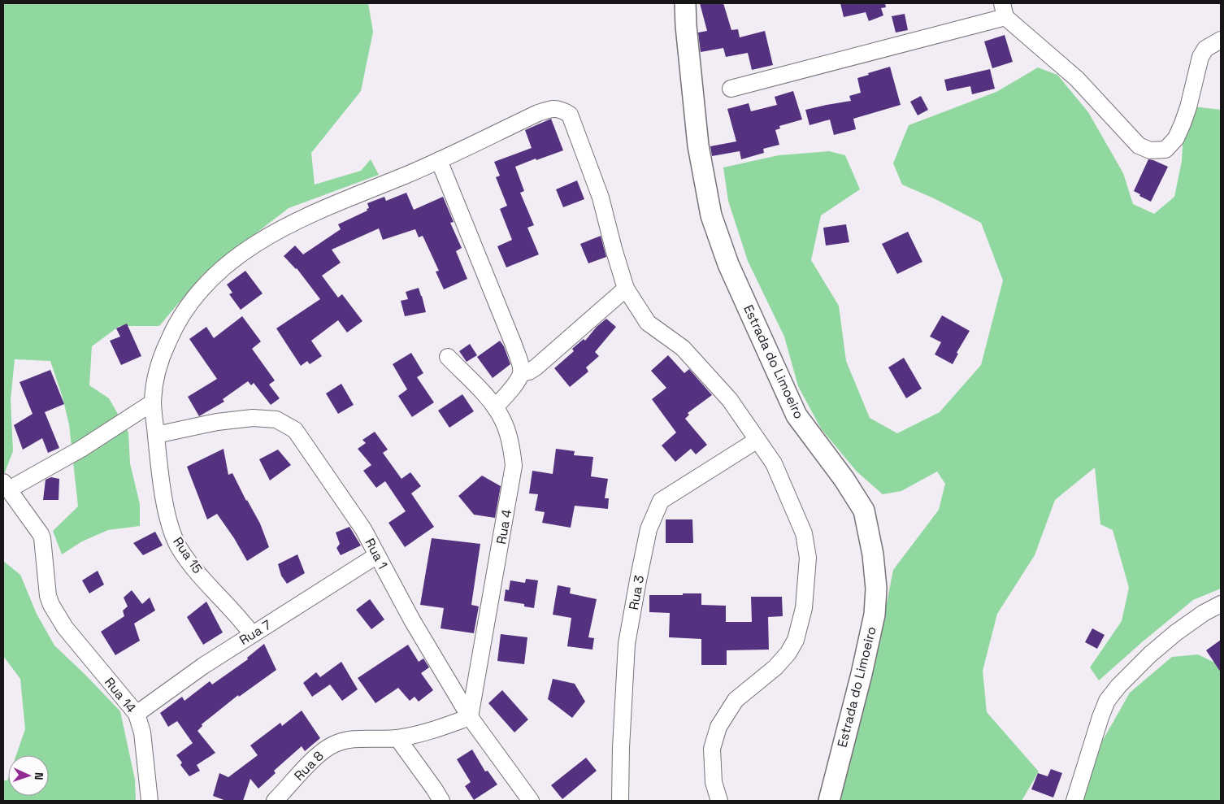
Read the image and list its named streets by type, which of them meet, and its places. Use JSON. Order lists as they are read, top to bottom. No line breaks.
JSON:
{"streets":{"street":["Estrada do Limoeiro","Rua 4","Rua 1","Rua 15","Rua 3","Rua 7","Rua 14","Rua 8"]},"crossings":[["Rua 4","Rua 1"],["Rua 4","Rua 8"],["Rua 1","Rua 15"],["Rua 1","Rua 7"],["Rua 1","Rua 8"],["Rua 15","Rua 3"],["Rua 15","Rua 7"],["Rua 7","Rua 14"]],"north":"right"}
